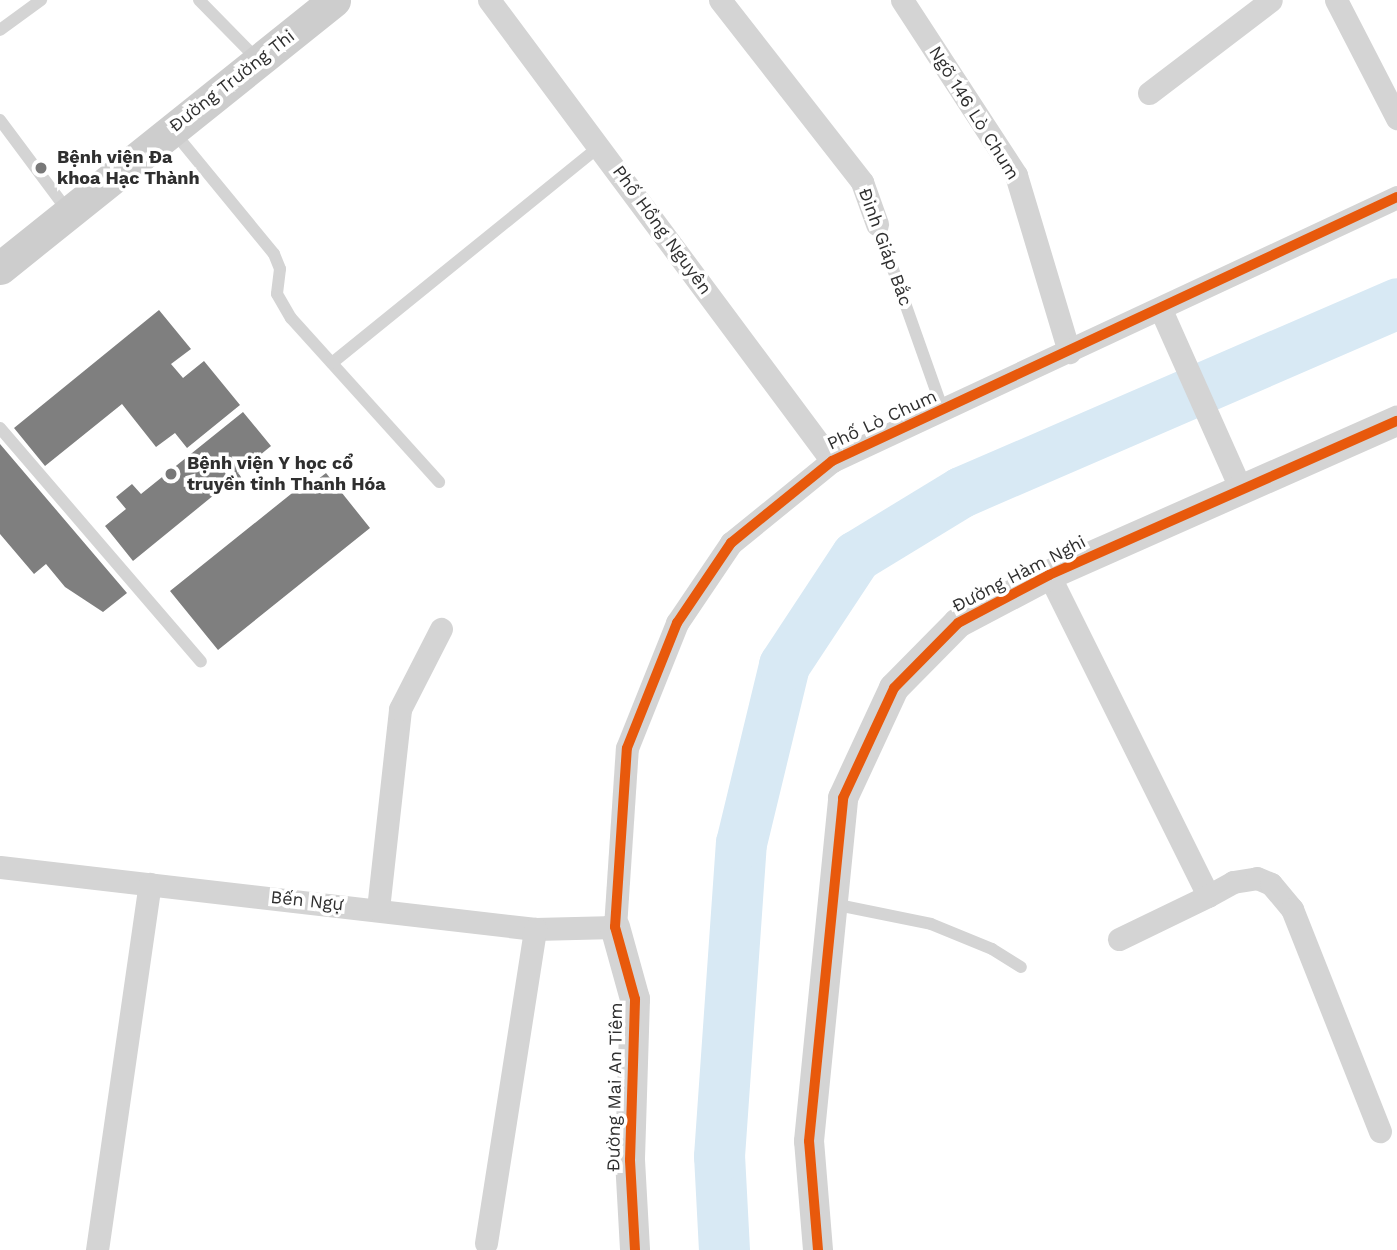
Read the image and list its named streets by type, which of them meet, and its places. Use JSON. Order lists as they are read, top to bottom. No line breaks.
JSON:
{"streets":{"main road":["Đường Trường Thi"],"street":["Ngõ 146 Lò Chum","Phố Hồng Nguyên","Đinh Giáp Bắc","Phố Lò Chum","Đường Hàm Nghi","Bến Ngự","Đường Mai An Tiêm"]},"crossings":[["Ngõ 146 Lò Chum","Phố Lò Chum"],["Phố Hồng Nguyên","Phố Lò Chum"],["Đinh Giáp Bắc","Phố Lò Chum"],["Phố Lò Chum","Bến Ngự"],["Phố Lò Chum","Đường Mai An Tiêm"],["Bến Ngự","Đường Mai An Tiêm"]],"places":["Bệnh viện Đa khoa Hạc Thành","Bệnh viện Y học cổ truyền tỉnh Thanh Hóa"]}
